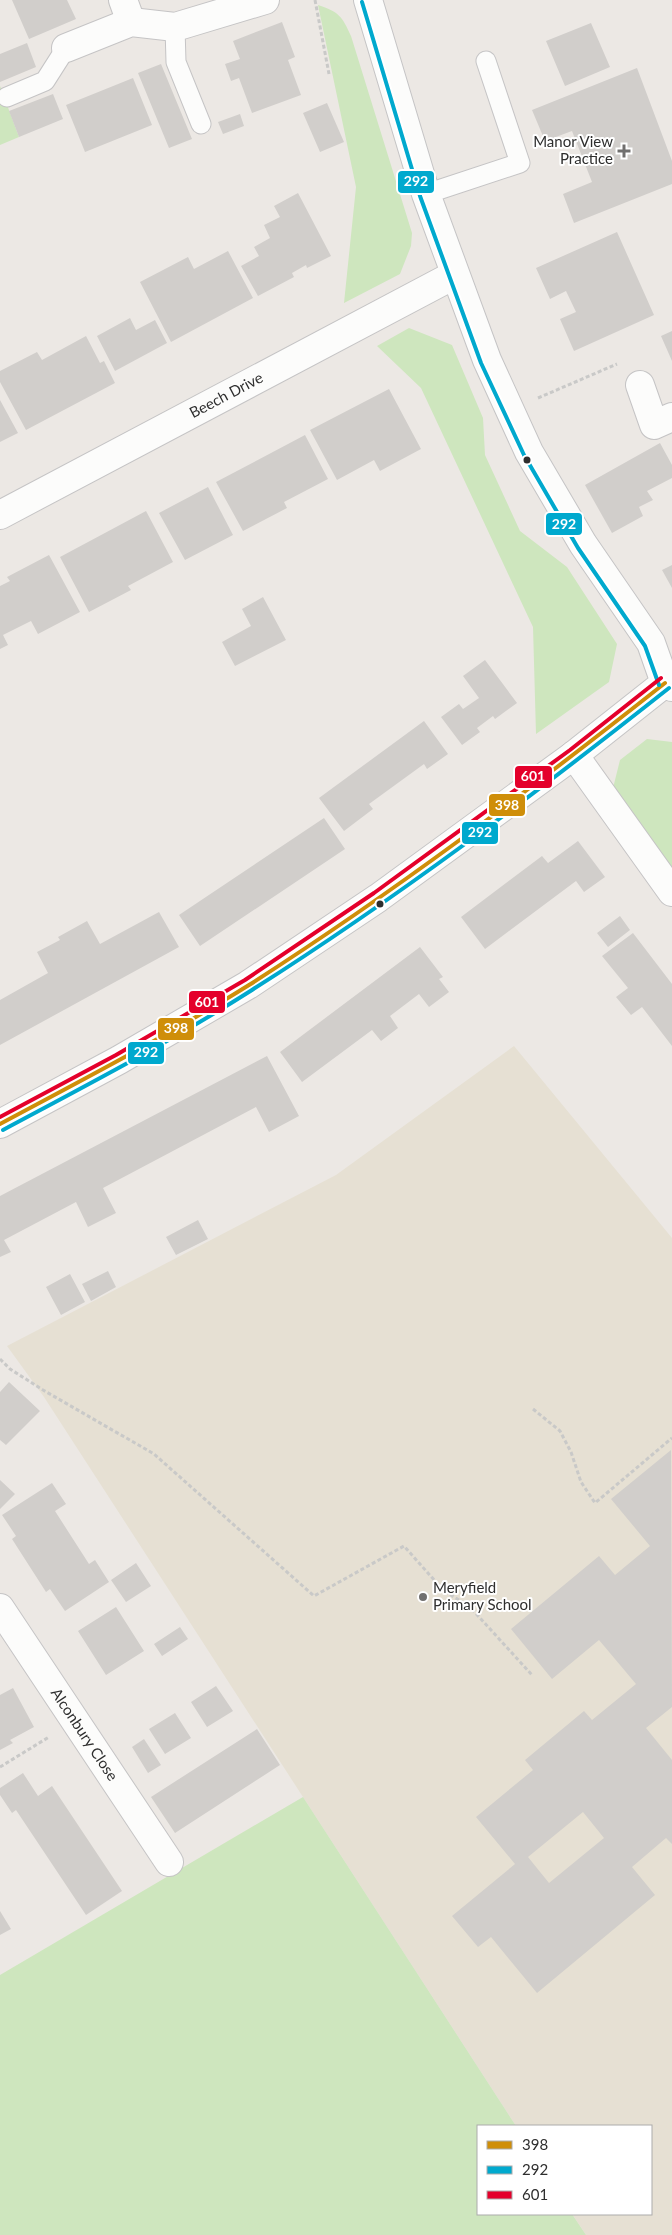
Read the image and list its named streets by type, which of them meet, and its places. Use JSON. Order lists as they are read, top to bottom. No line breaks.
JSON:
{"streets":{"street":["Beech Drive","Alconbury Close"]},"places":{"health":["Manor View Practice"],"other":["Meryfield Primary School"]},"lines":["transit line 292","transit line 601","transit line 398"],"legend":["398","292","601"]}
